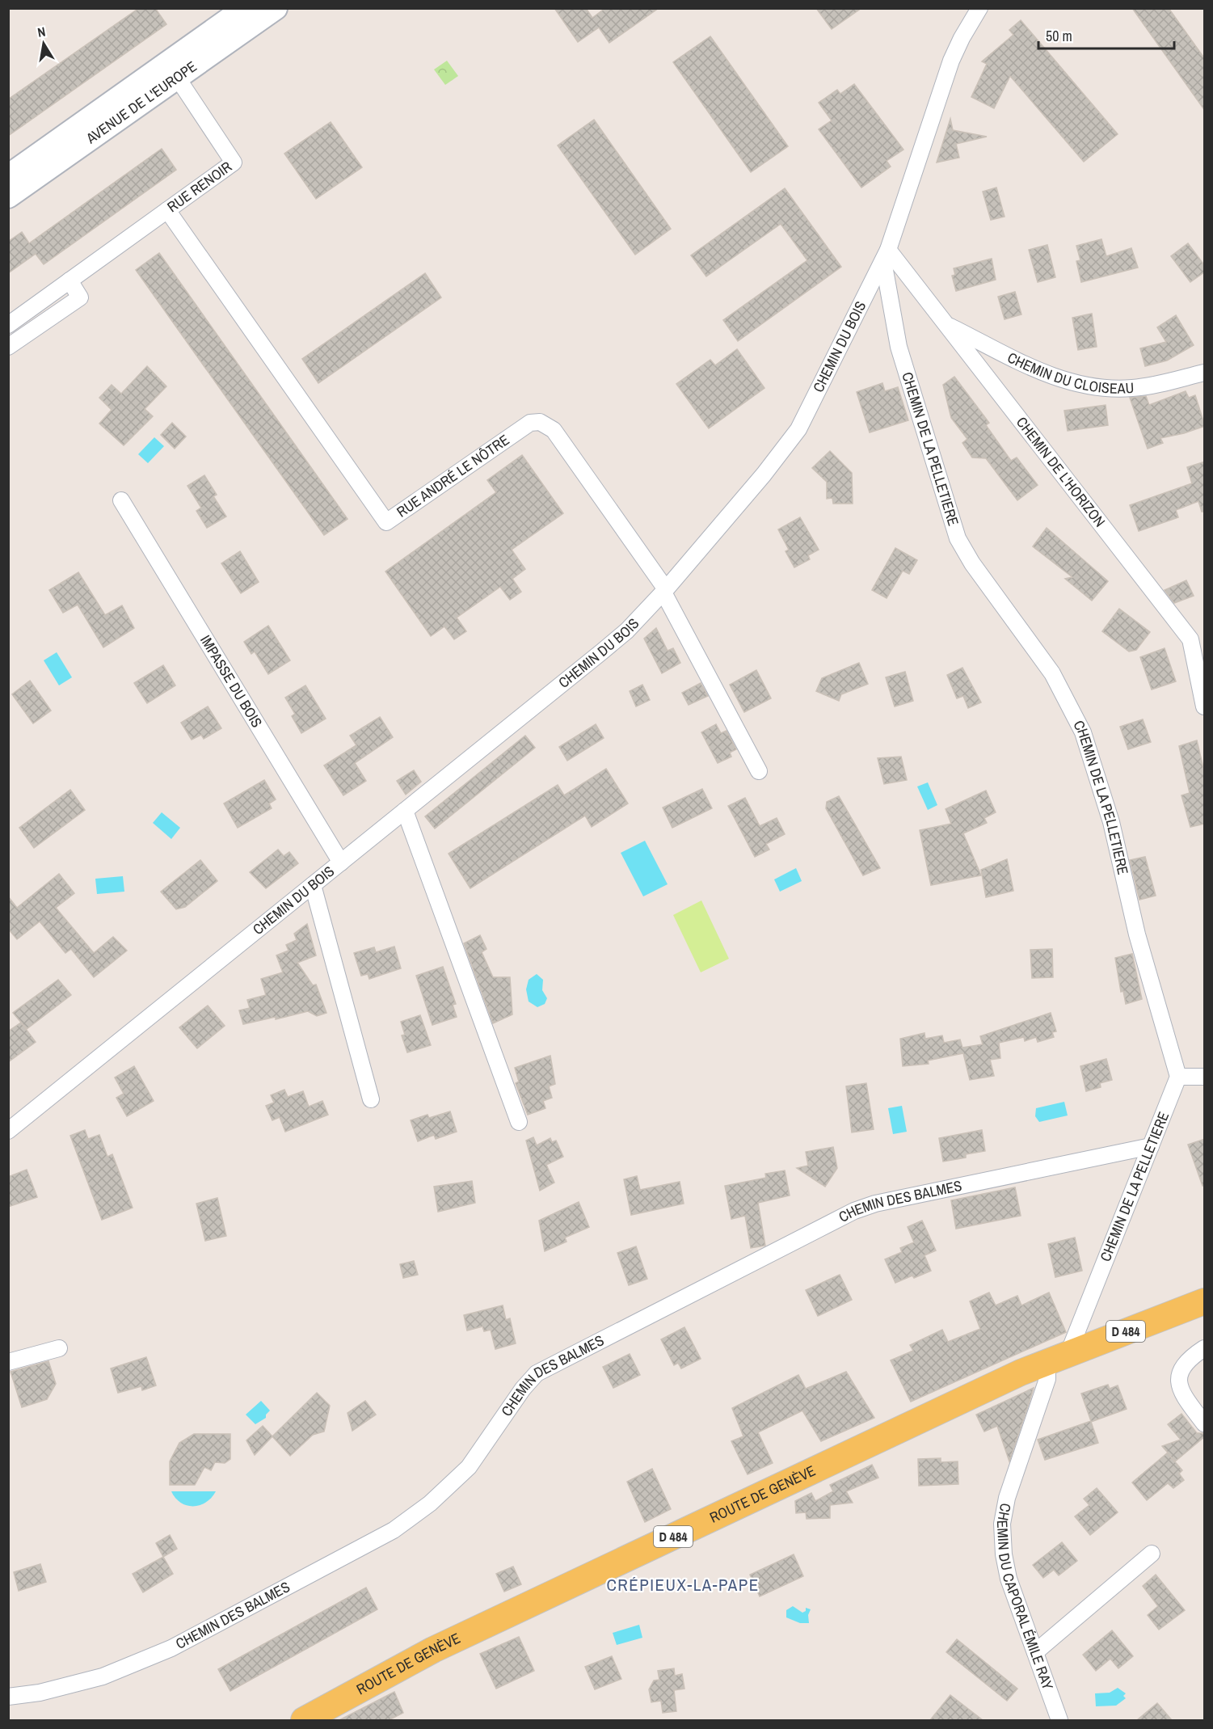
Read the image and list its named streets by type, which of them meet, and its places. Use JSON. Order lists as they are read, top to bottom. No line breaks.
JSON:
{"streets":{"main road":["D 484","ROUTE DE GENÈVE"],"street":["AVENUE DE L'EUROPE","RUE RENOIR","CHEMIN DU BOIS","CHEMIN DU CLOISEAU","CHEMIN DE LA PELLETIERE","CHEMIN DE L'HORIZON","RUE ANDRÉ LE NÔTRE","IMPASSE DU BOIS","CHEMIN DES BALMES","CHEMIN DU CAPORAL ÉMILE RAY"]},"crossings":[["AVENUE DE L'EUROPE","RUE RENOIR"],["RUE RENOIR","RUE ANDRÉ LE NÔTRE"],["CHEMIN DU BOIS","CHEMIN DE LA PELLETIERE"],["CHEMIN DU BOIS","CHEMIN DE L'HORIZON"],["CHEMIN DU BOIS","RUE ANDRÉ LE NÔTRE"],["CHEMIN DU BOIS","IMPASSE DU BOIS"],["CHEMIN DU CLOISEAU","CHEMIN DE L'HORIZON"],["CHEMIN DE LA PELLETIERE","CHEMIN DE L'HORIZON"],["CHEMIN DE LA PELLETIERE","CHEMIN DES BALMES"],["CHEMIN DE LA PELLETIERE","ROUTE DE GENÈVE"],["CHEMIN DE LA PELLETIERE","CHEMIN DU CAPORAL ÉMILE RAY"],["ROUTE DE GENÈVE","CHEMIN DU CAPORAL ÉMILE RAY"]],"districts":["CRÉPIEUX-LA-PAPE"],"scale_bar":"50 m","north":"top"}
